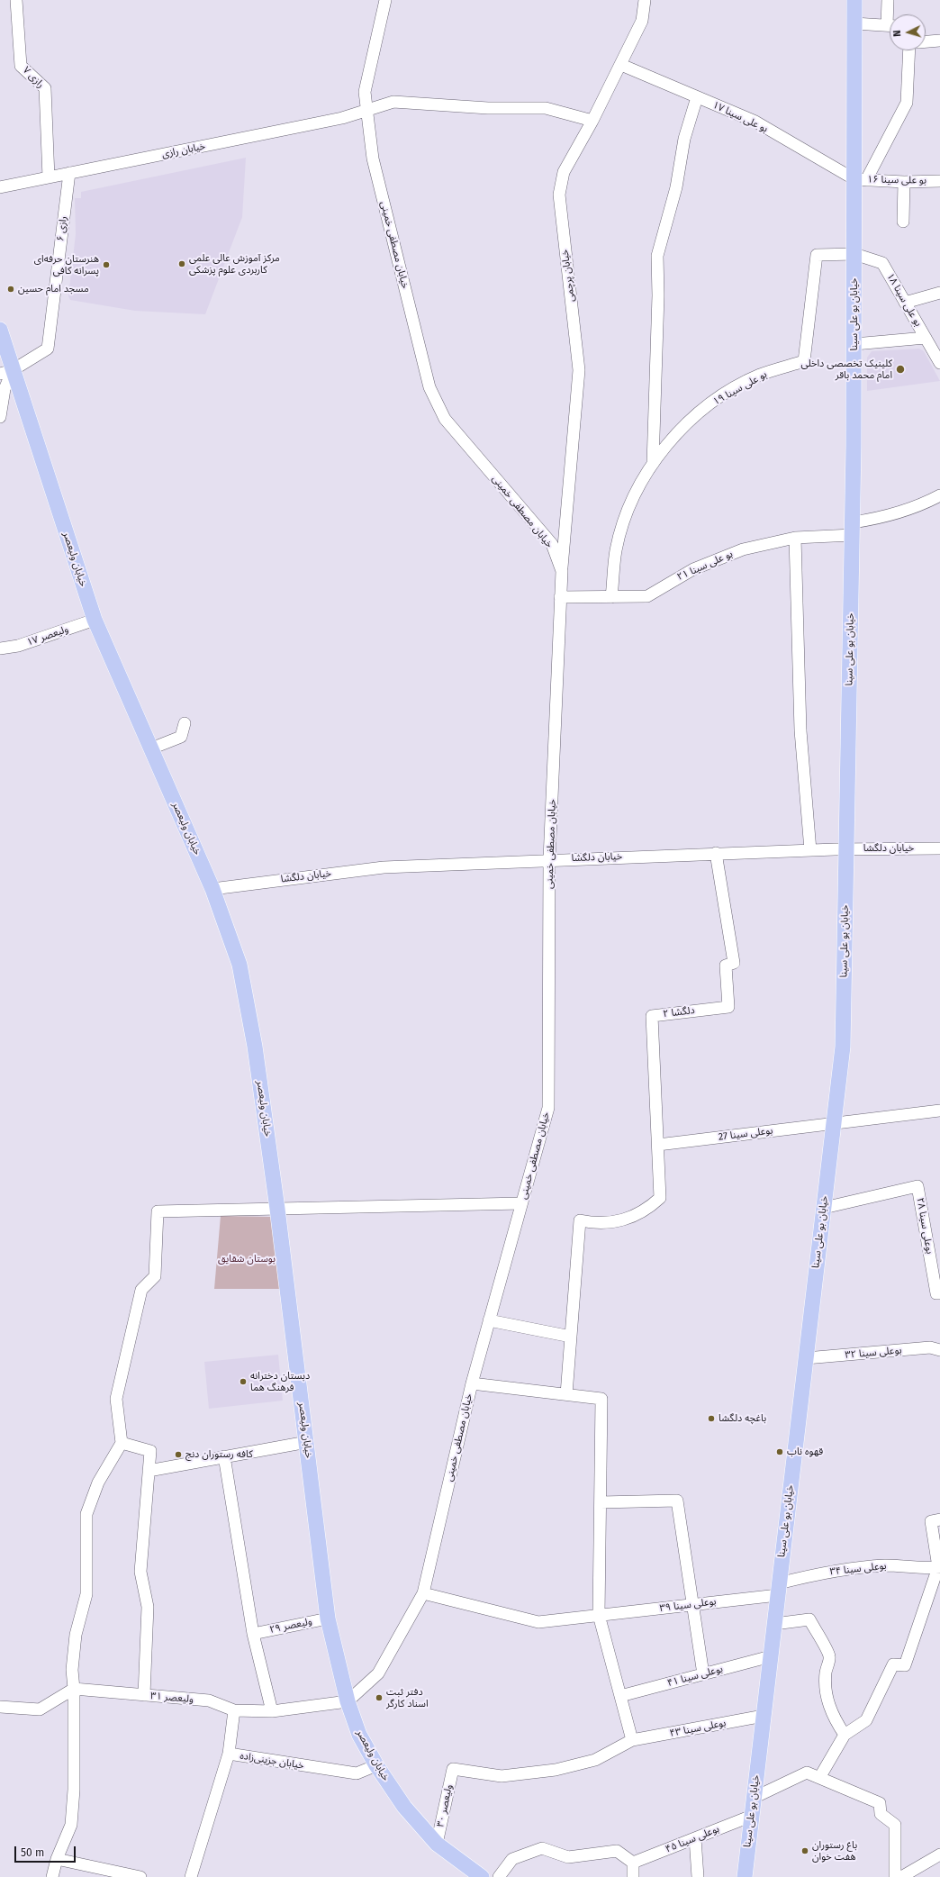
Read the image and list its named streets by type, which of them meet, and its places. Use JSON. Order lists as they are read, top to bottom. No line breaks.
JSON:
{"streets":{"main road":["خیابان بو علی سینا","خیابان ولیعصر"],"street":["رازی ۷","بو علی سینا ۱۷","خیابان رازی","بو علی سینا ۱۶","رازی ۶","خیابان مصطفی خمینی","خیابان پرچمی","بو علی سینا ۱۸","بو علی سینا ۱۹","بو علی سینا ۲۱","ولیعصر ۱۷","خیابان دلگشا","دلگشا ۲","بوعلی سینا 27","بوعلی سینا ۲۸","بوعلی سینا ۳۲","بوعلی سینا ۳۴","بوعلی سینا ۳۹","ولیعصر ۲۹","بوعلی سینا ۴۱","ولیعصر ۳۱","بوعلی سینا ۴۳","خیابان جزینی‌زاده","ولیعصر ۳۰","بوعلی سینا ۴۵"]},"crossings":[["رازی ۷","خیابان رازی"],["بو علی سینا ۱۷","بو علی سینا ۱۶"],["بو علی سینا ۱۷","خیابان پرچمی"],["بو علی سینا ۱۷","خیابان بو علی سینا"],["خیابان رازی","رازی ۶"],["خیابان رازی","خیابان مصطفی خمینی"],["خیابان رازی","خیابان پرچمی"],["بو علی سینا ۱۶","خیابان بو علی سینا"],["رازی ۶","خیابان ولیعصر"],["خیابان مصطفی خمینی","خیابان پرچمی"],["خیابان مصطفی خمینی","خیابان ولیعصر"],["خیابان مصطفی خمینی","بو علی سینا ۲۱"],["خیابان مصطفی خمینی","خیابان دلگشا"],["خیابان مصطفی خمینی","بوعلی سینا ۳۹"],["خیابان مصطفی خمینی","ولیعصر ۳۱"],["بو علی سینا ۱۸","خیابان بو علی سینا"],["بو علی سینا ۱۸","بو علی سینا ۱۹"],["خیابان بو علی سینا","بو علی سینا ۱۹"],["خیابان بو علی سینا","بو علی سینا ۲۱"],["خیابان بو علی سینا","خیابان دلگشا"],["خیابان بو علی سینا","بوعلی سینا 27"],["خیابان بو علی سینا","بوعلی سینا ۲۸"],["خیابان بو علی سینا","بوعلی سینا ۳۲"],["خیابان بو علی سینا","بوعلی سینا ۳۴"],["خیابان بو علی سینا","بوعلی سینا ۳۹"],["خیابان بو علی سینا","بوعلی سینا ۴۱"],["خیابان بو علی سینا","بوعلی سینا ۴۳"],["خیابان بو علی سینا","بوعلی سینا ۴۵"],["بو علی سینا ۱۹","بو علی سینا ۲۱"],["خیابان ولیعصر","ولیعصر ۱۷"],["خیابان ولیعصر","خیابان دلگشا"],["خیابان ولیعصر","ولیعصر ۲۹"],["خیابان ولیعصر","ولیعصر ۳۱"],["خیابان ولیعصر","خیابان جزینی‌زاده"],["خیابان ولیعصر","ولیعصر ۳۰"],["خیابان دلگشا","دلگشا ۲"],["دلگشا ۲","بوعلی سینا 27"],["بوعلی سینا ۳۴","بوعلی سینا ۳۹"],["بوعلی سینا ۴۳","ولیعصر ۳۰"]],"parks":["بوستان شقایق"],"places":["مرکز آموزش عالی علمی کاربردی علوم پزشکی","هنرستان حرفه‌ای پسرانه کافی","مسجد امام حسین","کلینیک تخصصی داخلی امام محمد باقر","دبستان دخترانه فرهنگ هما","باغچه دلگشا","قهوه ناب","کافه رستوران دنج","دفتر ثبت اسناد کارگر","باغ رستوران هفت خوان"],"scale_bar":"50 m","north":"left"}
